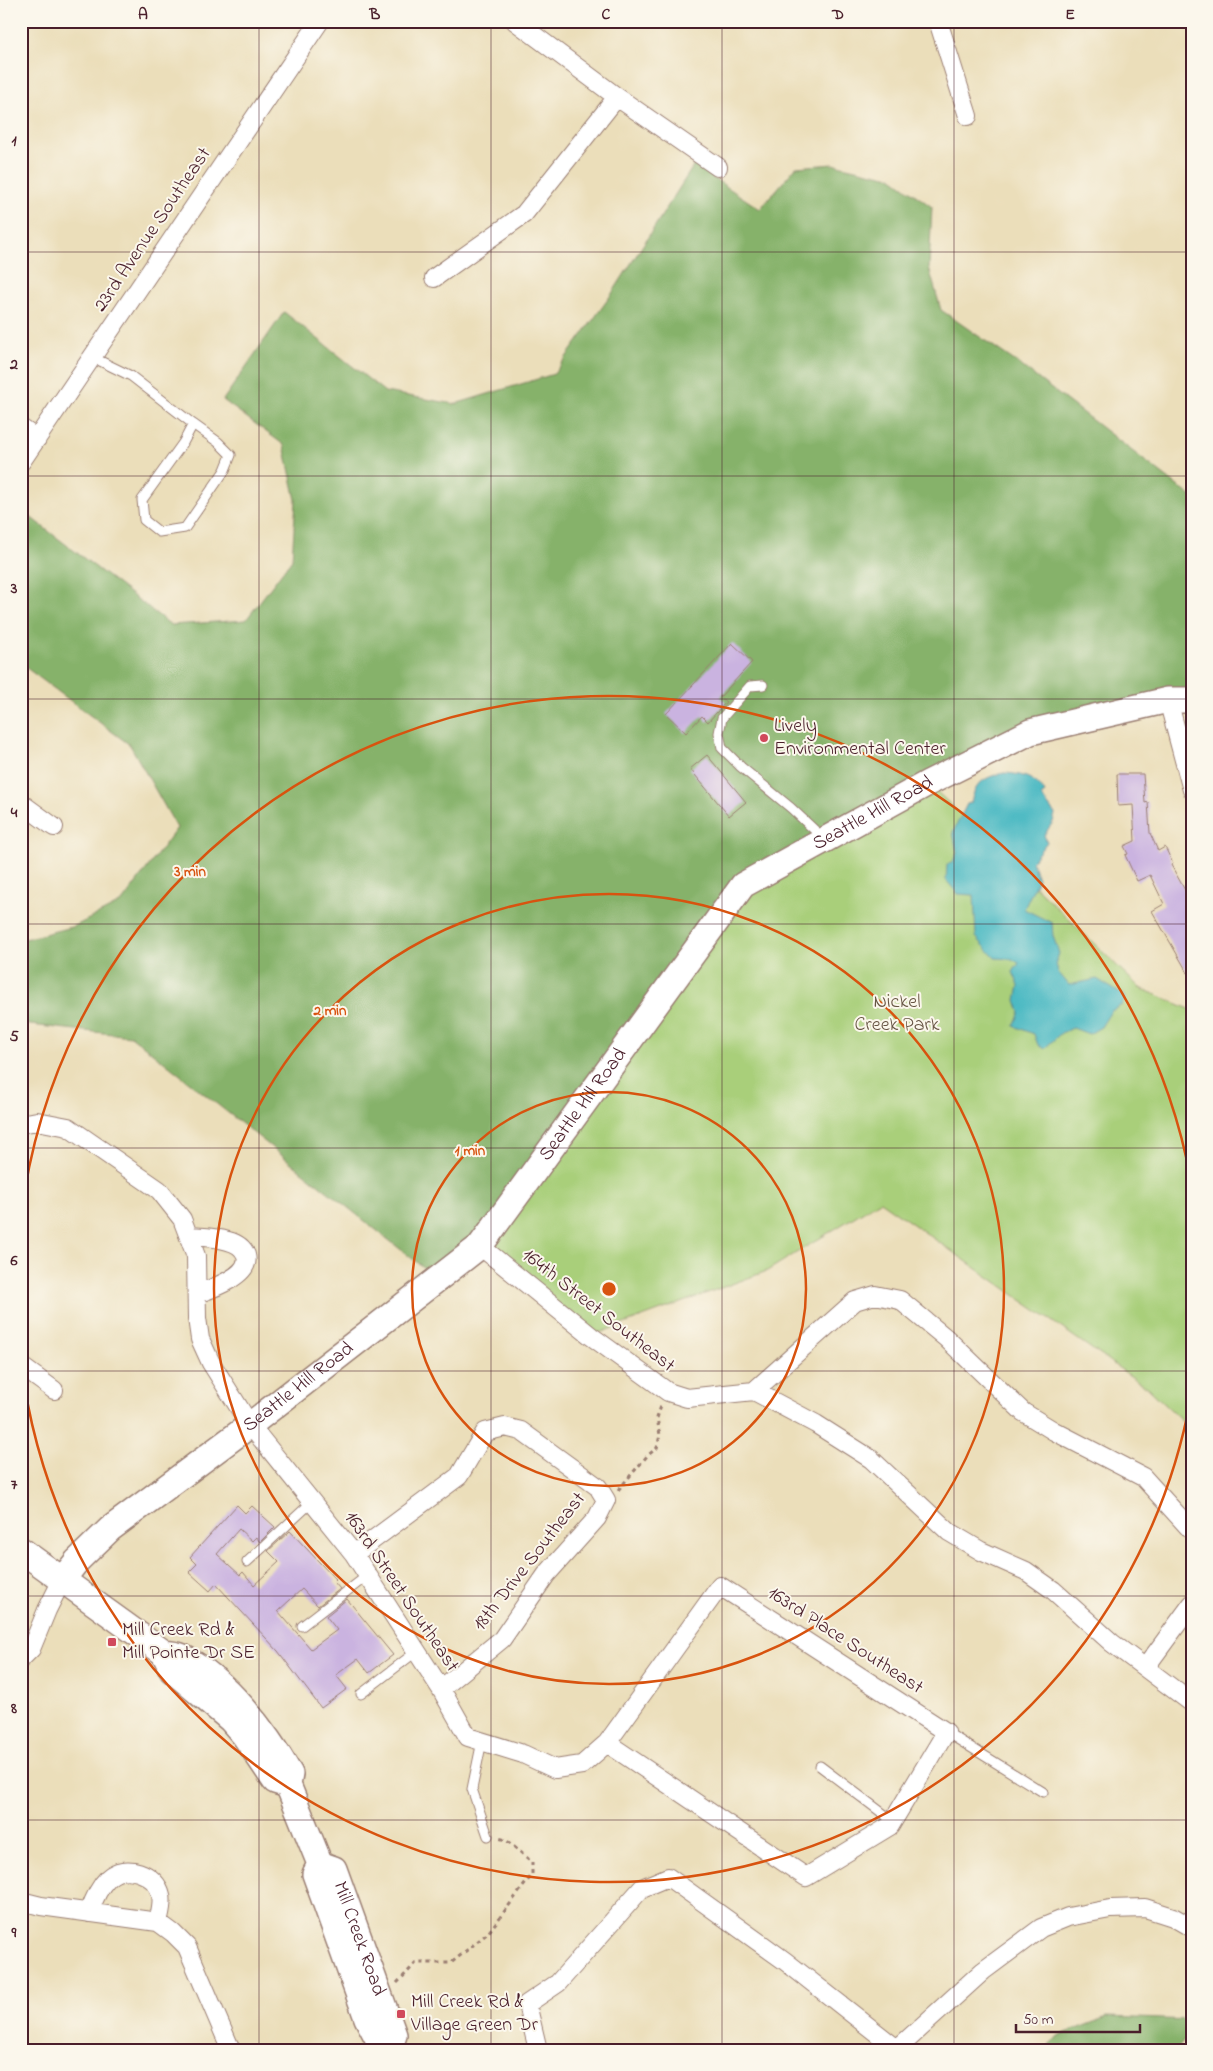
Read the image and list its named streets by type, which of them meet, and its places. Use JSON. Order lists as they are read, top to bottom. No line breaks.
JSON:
{"streets":{"street":["23rd Avenue Southeast","Seattle Hill Road","164th Street Southeast","18th Drive Southeast","163rd Street Southeast","163rd Place Southeast","Mill Creek Road"]},"crossings":[["Seattle Hill Road","164th Street Southeast"],["Seattle Hill Road","163rd Street Southeast"],["Seattle Hill Road","Mill Creek Road"],["18th Drive Southeast","163rd Street Southeast"],["163rd Street Southeast","163rd Place Southeast"]],"parks":["Nickel Creek Park"],"places":{"other":["Lively Environmental Center"],"transit":["Mill Creek Rd & Mill Pointe Dr SE","Mill Creek Rd & Village Green Dr"]},"scale_bar":"50 m","grid":{"columns":["A","B","C","D","E"],"rows":["1","2","3","4","5","6","7","8","9"]},"rings":["3 min","2 min","1 min"]}
